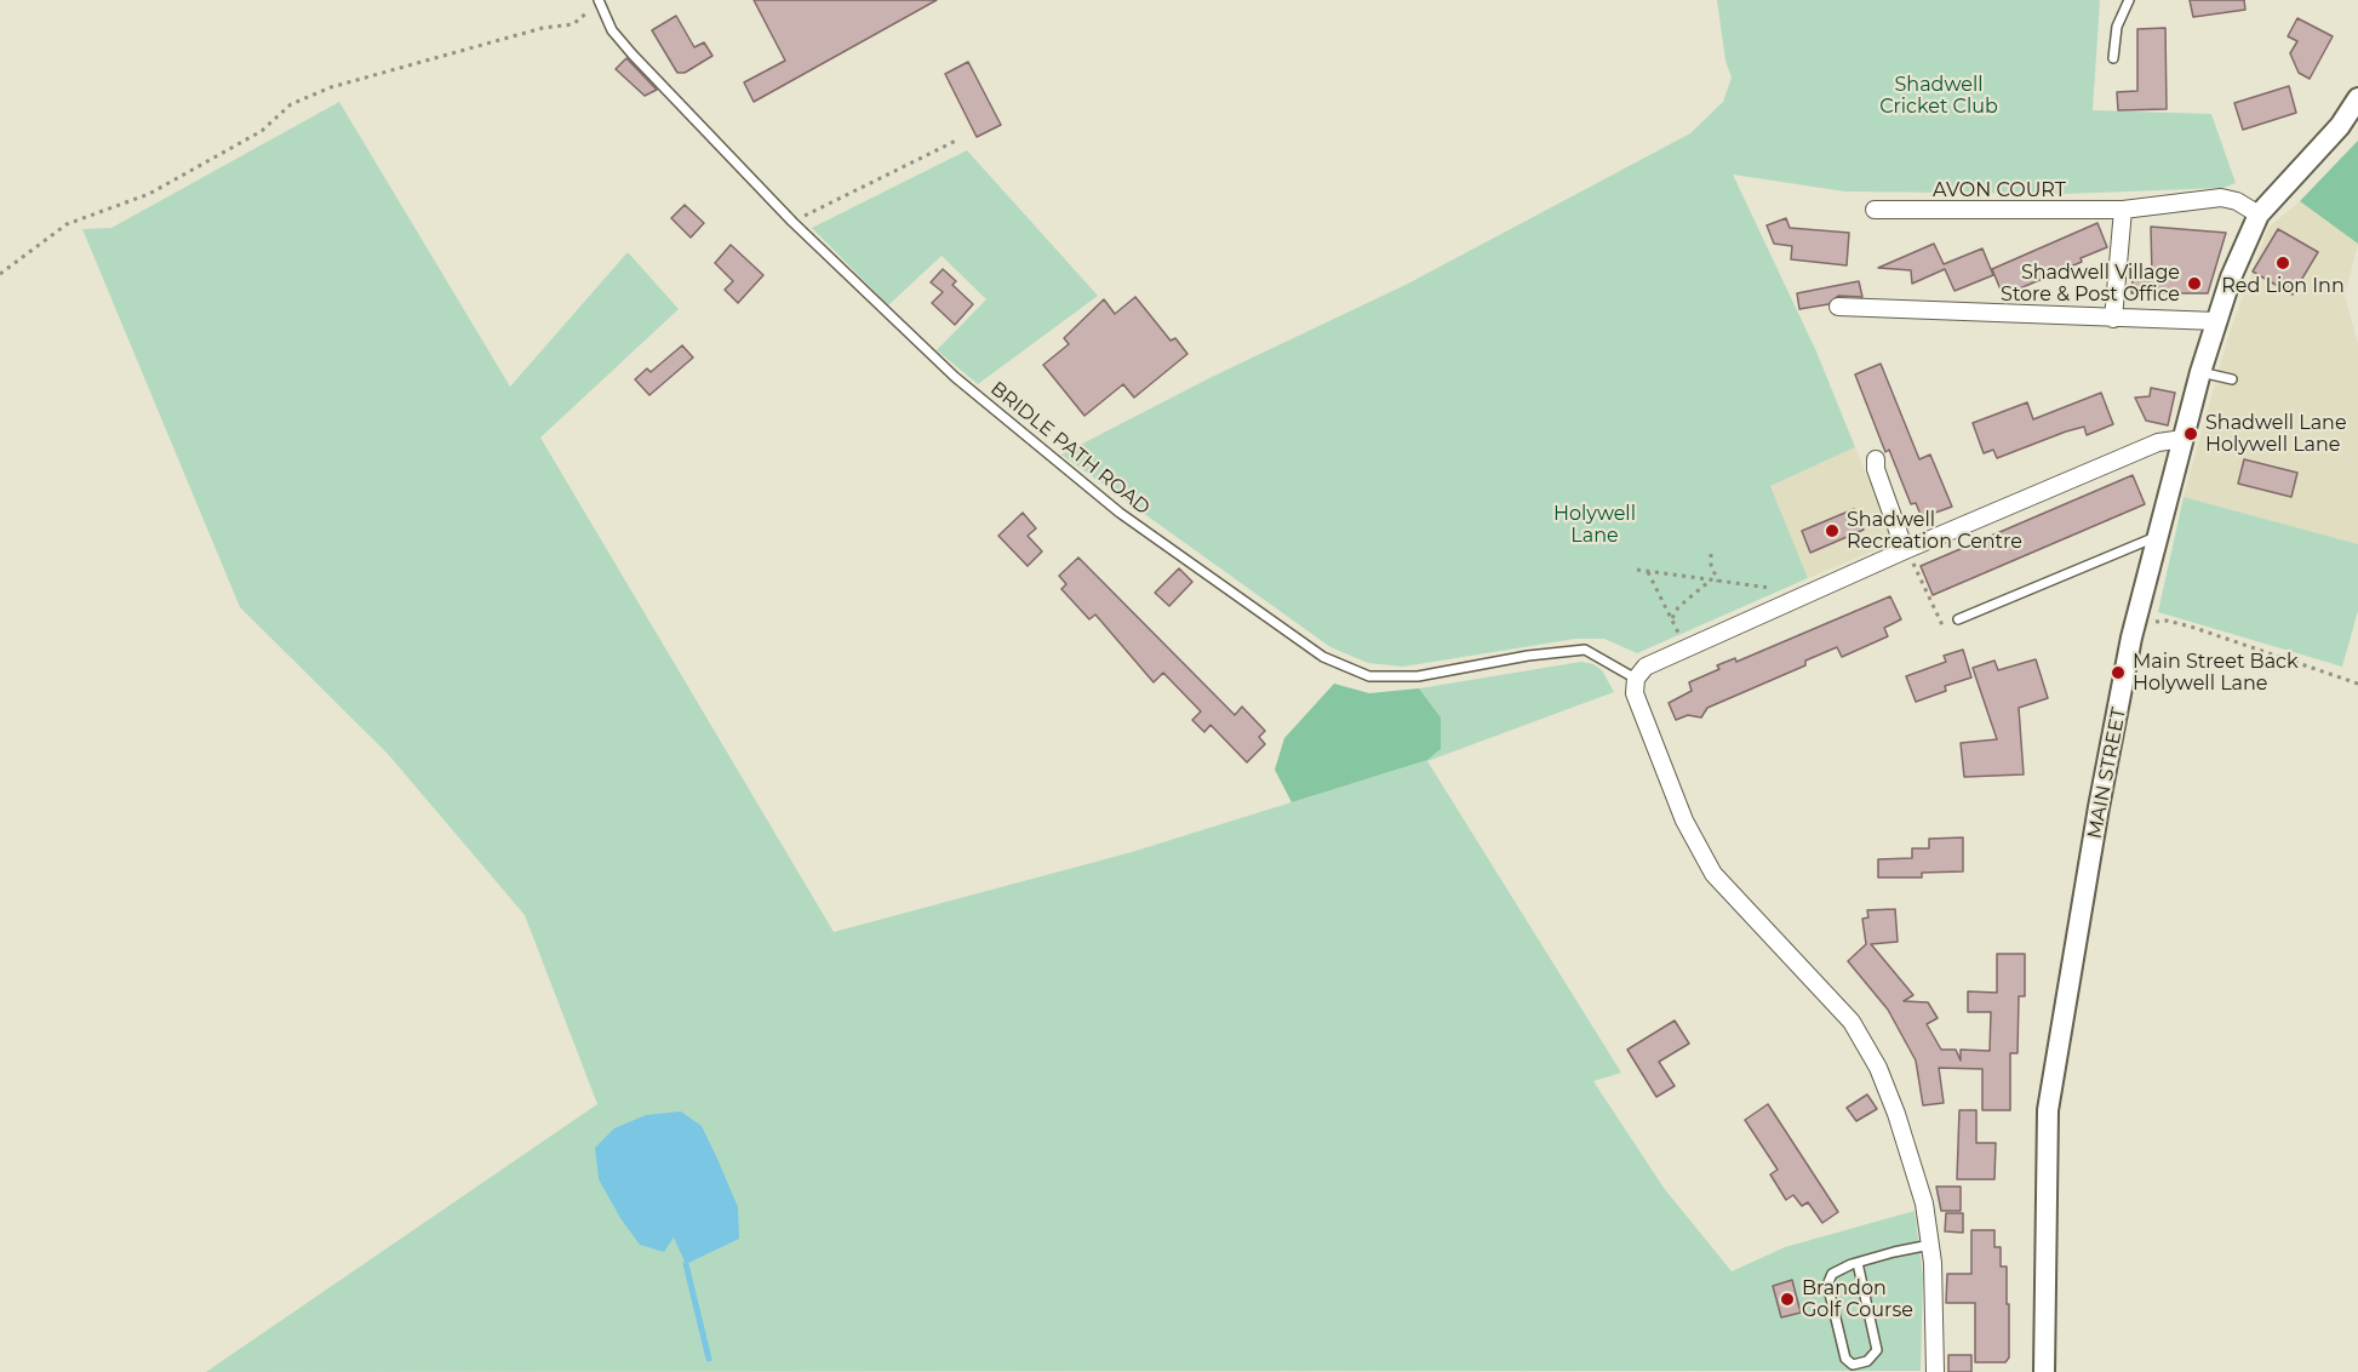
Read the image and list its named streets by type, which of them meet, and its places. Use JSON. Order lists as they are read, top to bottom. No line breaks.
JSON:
{"streets":{"street":["AVON COURT","MAIN STREET"],"lane":["BRIDLE PATH ROAD"]},"crossings":[["AVON COURT","MAIN STREET"]],"parks":["Shadwell Cricket Club","Holywell Lane"],"places":["Red Lion Inn","Shadwell Village Store & Post Office","Shadwell Lane Holywell Lane","Shadwell Recreation Centre","Main Street Back Holywell Lane","Brandon Golf Course"]}
